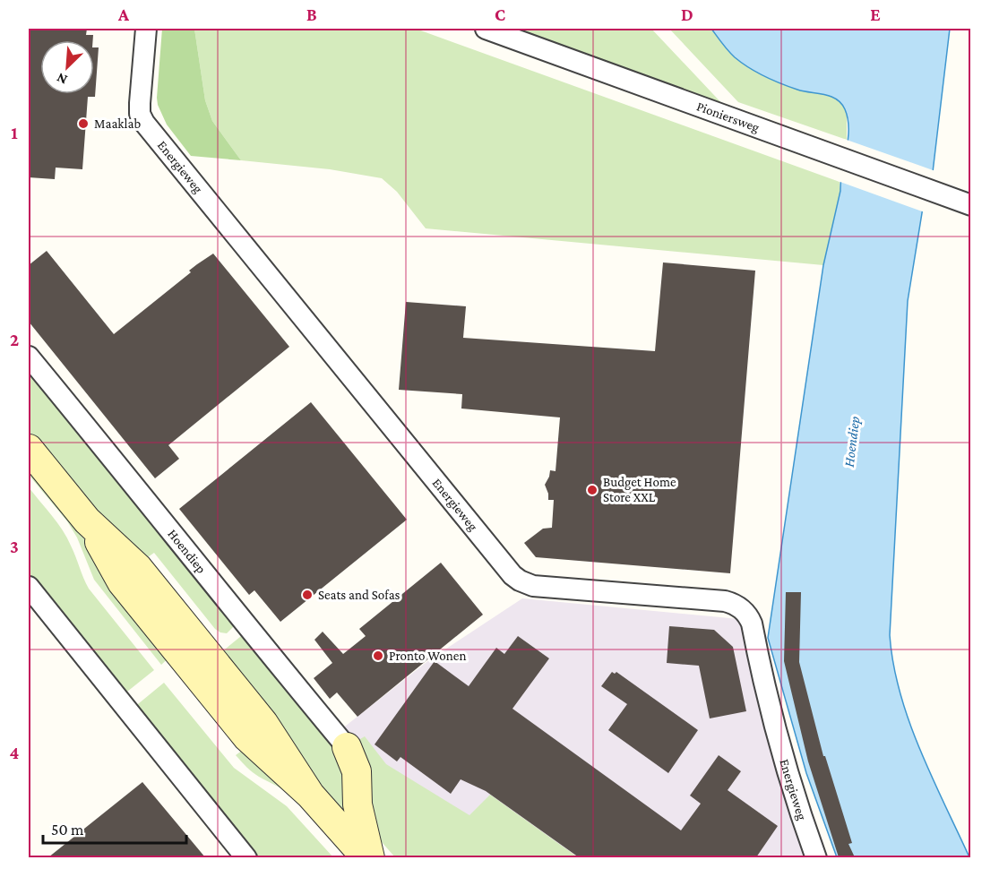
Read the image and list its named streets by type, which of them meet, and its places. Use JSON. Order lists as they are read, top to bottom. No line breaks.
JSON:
{"streets":{"street":["Pioniersweg","Energieweg","Hoendiep"]},"water":["Hoendiep"],"places":["Maaklab","Budget Home Store XXL","Seats and Sofas","Pronto Wonen"],"scale_bar":"50 m","north":"bottom left","grid":{"columns":["A","B","C","D","E"],"rows":["1","2","3","4"]}}
